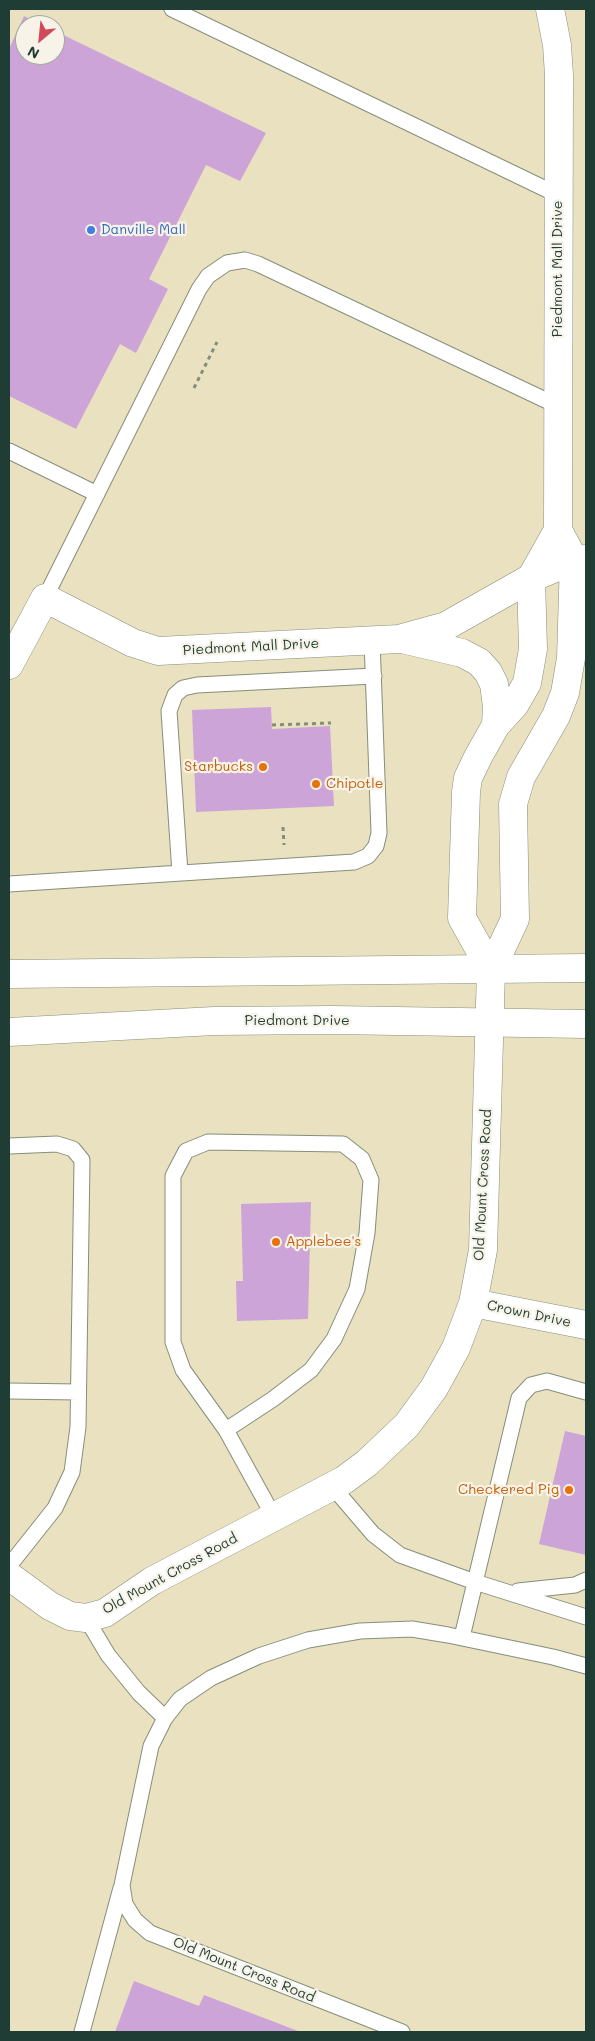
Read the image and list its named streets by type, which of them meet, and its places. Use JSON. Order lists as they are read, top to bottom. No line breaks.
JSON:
{"streets":{"street":["Piedmont Mall Drive","Piedmont Drive","Old Mount Cross Road","Crown Drive"]},"crossings":[["Piedmont Mall Drive","Old Mount Cross Road"],["Piedmont Drive","Old Mount Cross Road"],["Old Mount Cross Road","Crown Drive"]],"places":["Danville Mall","Starbucks","Chipotle","Applebee's","Checkered Pig"],"north":"bottom left"}
